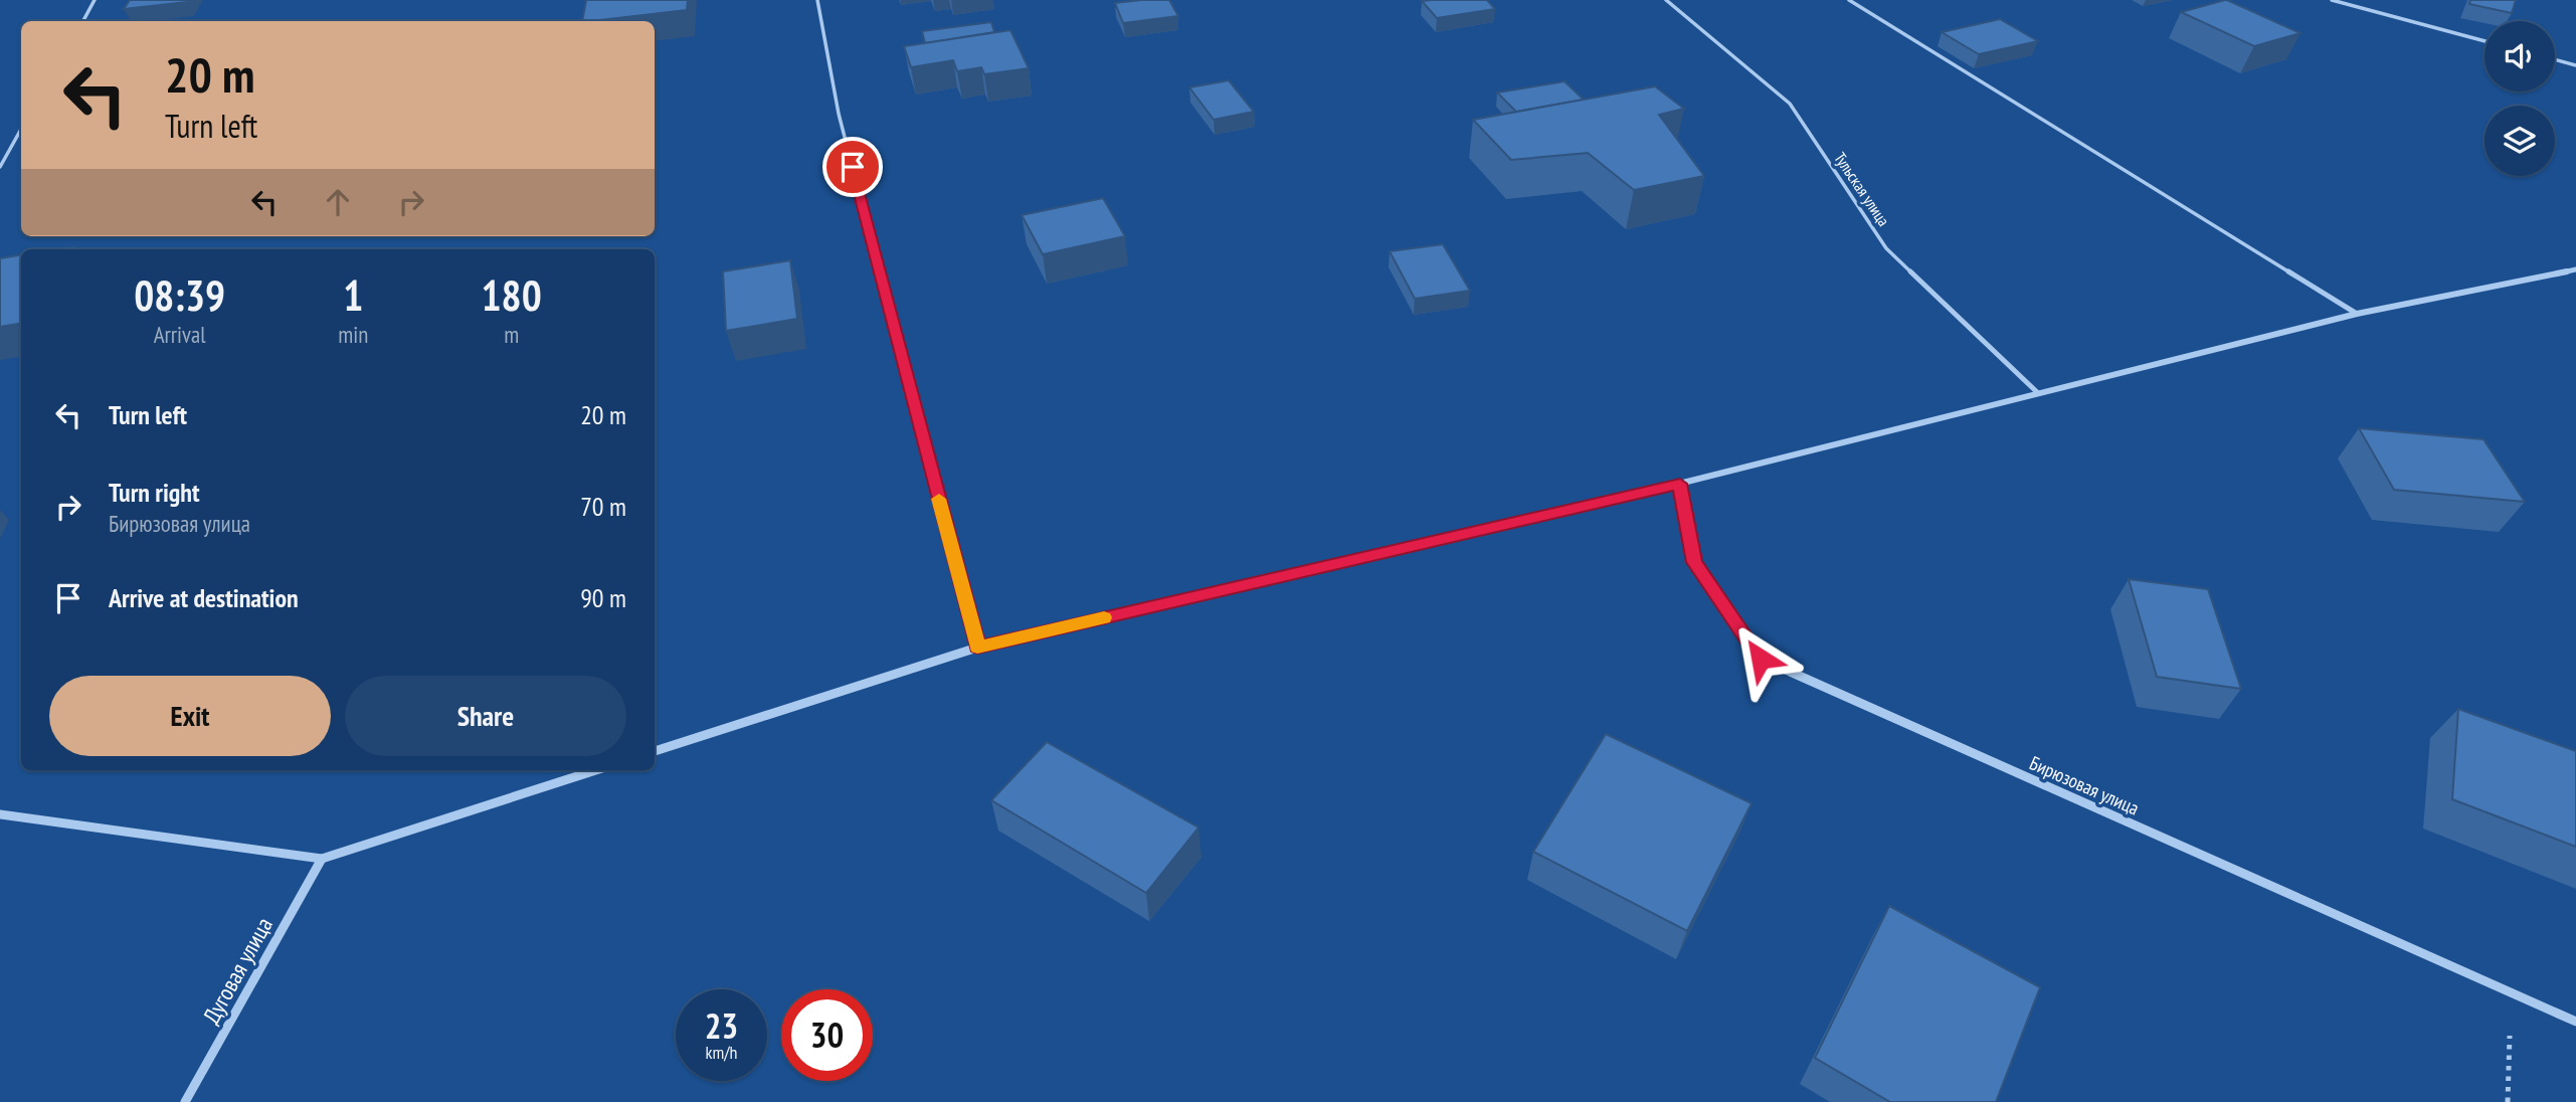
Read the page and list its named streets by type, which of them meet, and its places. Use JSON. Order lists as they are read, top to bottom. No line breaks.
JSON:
{"streets":{"street":["Бирюзовая улица","Дуговая улица"],"lane":["Тульская улица"]},"page":{"turn":["20 m","Turn left"],"eta":["08:39","Arrival","1","min","180","m"],"list":[{"name":"Turn left","value":"20 m"},{"name":"Turn right","note":"Бирюзовая улица","value":"70 m"},{"name":"Arrive at destination","value":"90 m"}],"buttons":["Exit","Share"],"speed":"23 km/h","limit":"30"}}
